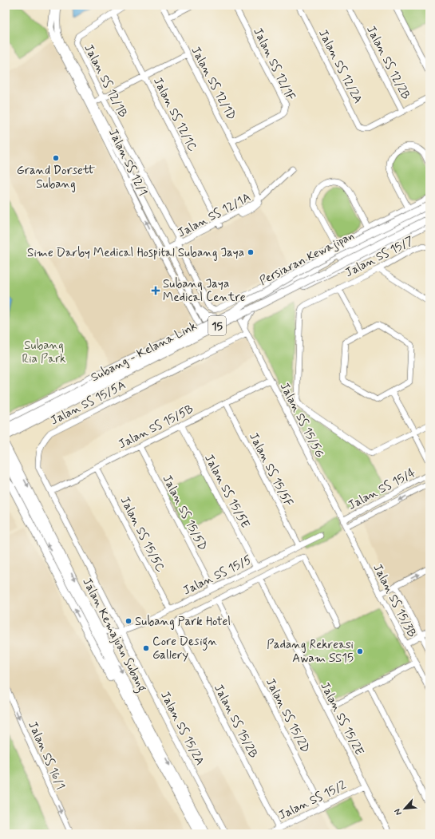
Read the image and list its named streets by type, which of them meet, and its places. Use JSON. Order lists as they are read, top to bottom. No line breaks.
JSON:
{"streets":{"main road":["Persiaran Kewajipan","15","Subang - Kelana Link","Jalan Kemajuan Subang"],"street":["Jalan SS 12/2B","Jalan SS 12/1F","Jalan SS 12/2A","Jalan SS 12/1B","Jalan SS 12/1D","Jalan SS 12/1C","Jalan SS 12/1","Jalan SS 12/1A","Jalan SS 15/7","Jalan SS 15/5A","Jalan SS 15/5G","Jalan SS 15/5B","Jalan SS 15/5F","Jalan SS 15/4","Jalan SS 15/5E","Jalan SS 15/5D","Jalan SS 15/5C","Jalan SS 15/5","Jalan SS 15/3B","Jalan SS 15/2D","Jalan SS 15/2E","Jalan SS 15/2B","Jalan SS 15/2A","Jalan SS 16/1","Jalan SS 15/2"]},"crossings":[["Jalan SS 12/2B","Jalan SS 12/2A"],["Jalan SS 12/1F","Jalan SS 12/1D"],["Jalan SS 12/1B","Jalan SS 12/1C"],["Jalan SS 12/1D","Jalan SS 12/1A"],["Jalan SS 12/1C","Jalan SS 12/1A"],["Jalan SS 12/1","Jalan SS 12/1A"],["Jalan SS 12/1","Persiaran Kewajipan"],["Persiaran Kewajipan","Jalan SS 15/5G"],["Jalan SS 15/5A","Jalan SS 15/5G"],["Jalan SS 15/5A","Jalan SS 15/5B"],["Jalan SS 15/5A","Jalan SS 15/5"],["Jalan SS 15/5A","Jalan SS 15/2A"],["Jalan SS 15/5G","Jalan SS 15/5B"],["Jalan SS 15/5G","Jalan SS 15/4"],["Jalan SS 15/5G","Jalan SS 15/3B"],["Jalan SS 15/5B","Jalan SS 15/5F"],["Jalan SS 15/5B","Jalan SS 15/5E"],["Jalan SS 15/5B","Jalan SS 15/5D"],["Jalan SS 15/5B","Jalan SS 15/5C"],["Jalan SS 15/5F","Jalan SS 15/5"],["Jalan SS 15/4","Jalan SS 15/3B"],["Jalan SS 15/5E","Jalan SS 15/5"],["Jalan SS 15/5D","Jalan SS 15/5"],["Jalan SS 15/5C","Jalan SS 15/5"],["Jalan SS 15/5","Jalan Kemajuan Subang"],["Jalan SS 15/5","Jalan SS 15/2A"],["Jalan SS 15/2D","Jalan SS 15/2B"],["Jalan SS 15/2D","Jalan SS 15/2"],["Jalan SS 15/2E","Jalan SS 15/2"],["Jalan SS 15/2B","Jalan SS 15/2"]],"one_way":["Jalan SS 16/1"],"parks":["Subang Ria Park"],"places":{"other":["Grand Dorsett Subang","Sime Darby Medical Hospital Subang Jaya","Subang Park Hotel","Core Design Gallery","Padang Rekreasi Awam SS15"],"health":["Subang Jaya Medical Centre"]},"north":"bottom left"}
